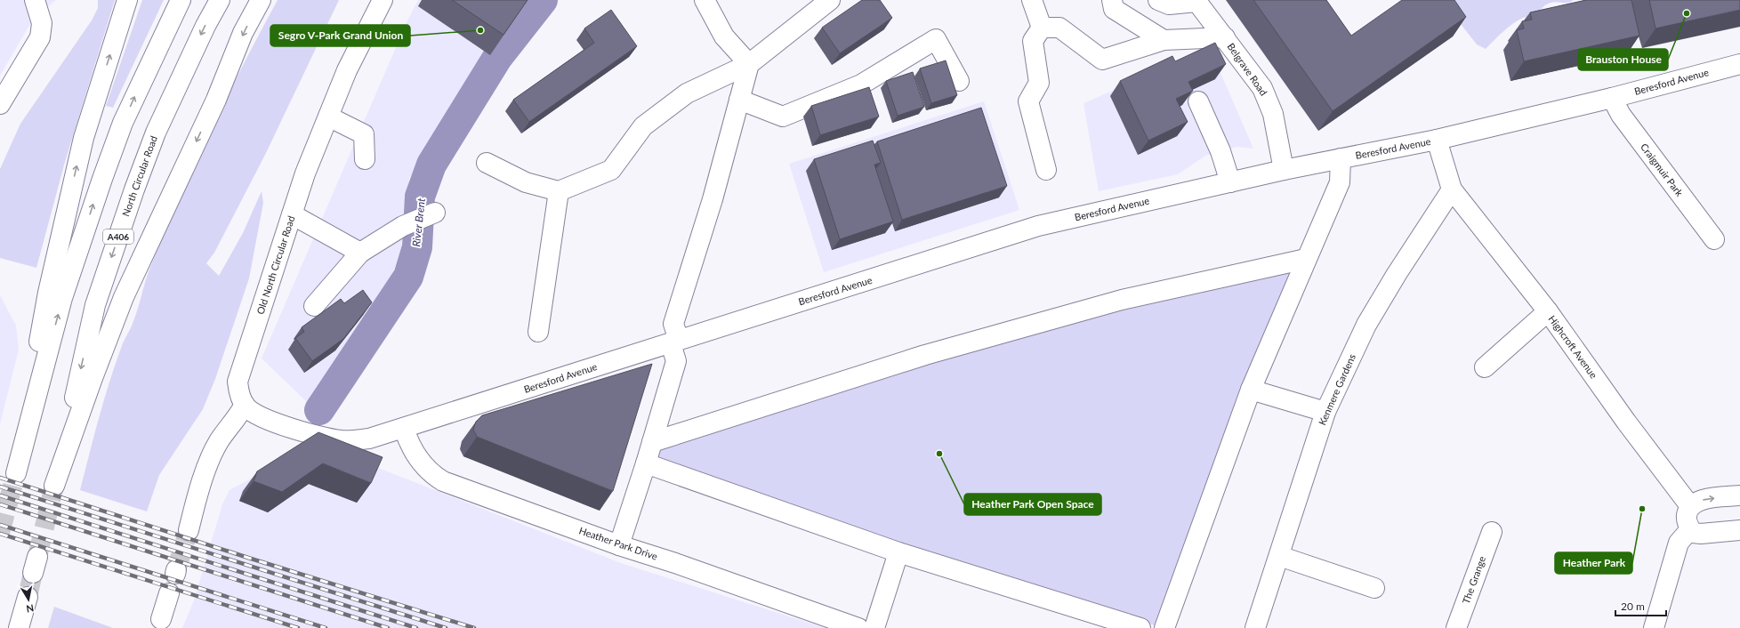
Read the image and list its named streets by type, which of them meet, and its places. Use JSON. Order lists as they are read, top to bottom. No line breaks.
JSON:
{"streets":{"main road":["Belgrave Road","Beresford Avenue","Craigmuir Park","North Circular Road","A406","Old North Circular Road","Highcroft Avenue","Kenmere Gardens","Heather Park Drive","The Grange"]},"crossings":[["Belgrave Road","Beresford Avenue"],["Beresford Avenue","Craigmuir Park"],["Beresford Avenue","Old North Circular Road"],["Beresford Avenue","Highcroft Avenue"],["Beresford Avenue","Kenmere Gardens"],["Beresford Avenue","Heather Park Drive"],["Highcroft Avenue","Kenmere Gardens"]],"water":["River Brent"],"places":["Brauston House","Segro V-Park Grand Union","Heather Park Open Space","Heather Park"],"scale_bar":"20 m","north":"bottom"}
